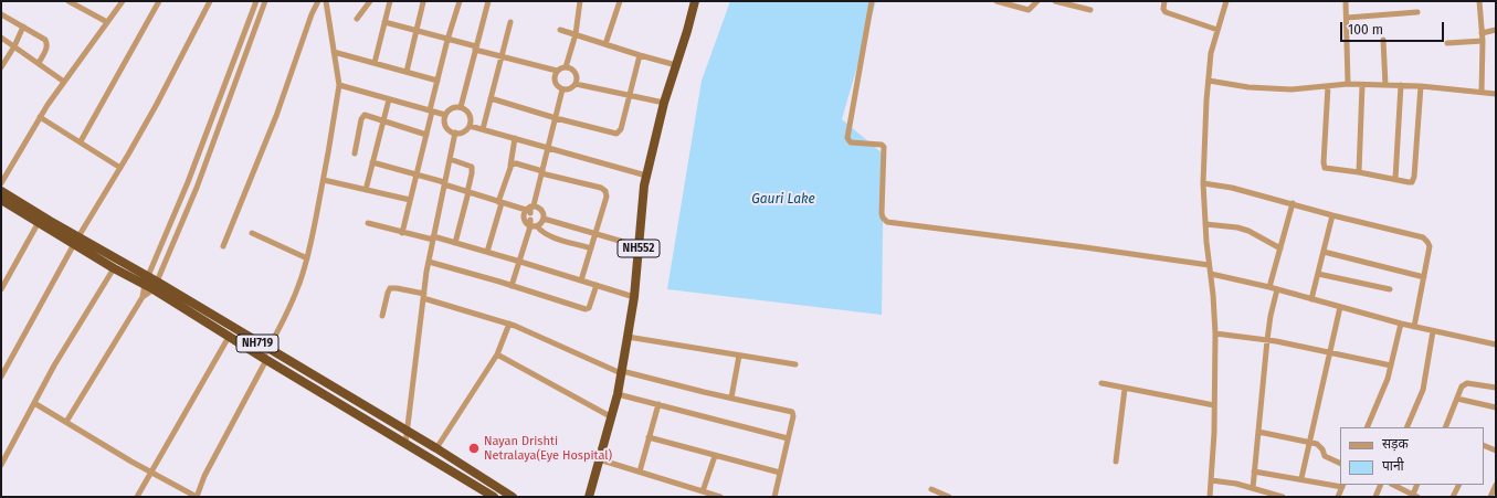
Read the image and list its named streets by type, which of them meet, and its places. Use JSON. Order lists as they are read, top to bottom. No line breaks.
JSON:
{"streets":{"highway":["NH552","NH719"]},"water":["Gauri Lake"],"places":["Nayan Drishti Netralaya(Eye Hospital)"],"legend":["सड़क","पानी"],"scale_bar":"100 m"}
